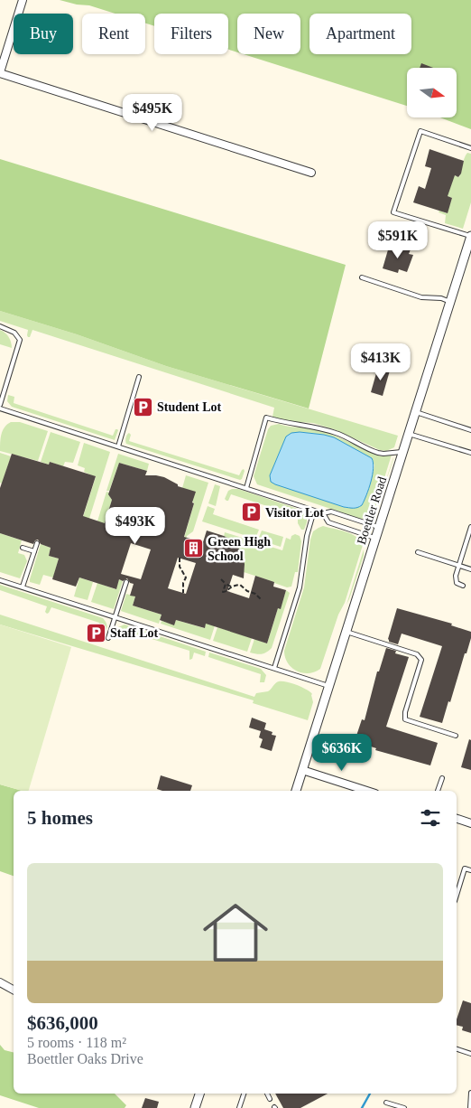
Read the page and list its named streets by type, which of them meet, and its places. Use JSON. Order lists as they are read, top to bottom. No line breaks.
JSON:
{"streets":{"street":["Boettler Road"]},"places":{"parking":["Student Lot","Visitor Lot","Staff Lot"],"building":["Green High School"]},"north":"right","page":{"chip":["Buy","Rent","Filters","New","Apartment"],"price":["$495K","$591K","$413K","$493K","$636K"],"heading":"5 homes","list":[{"name":"$636,000","note":"5 rooms · 118 m² · Boettler Oaks Drive"}]}}
